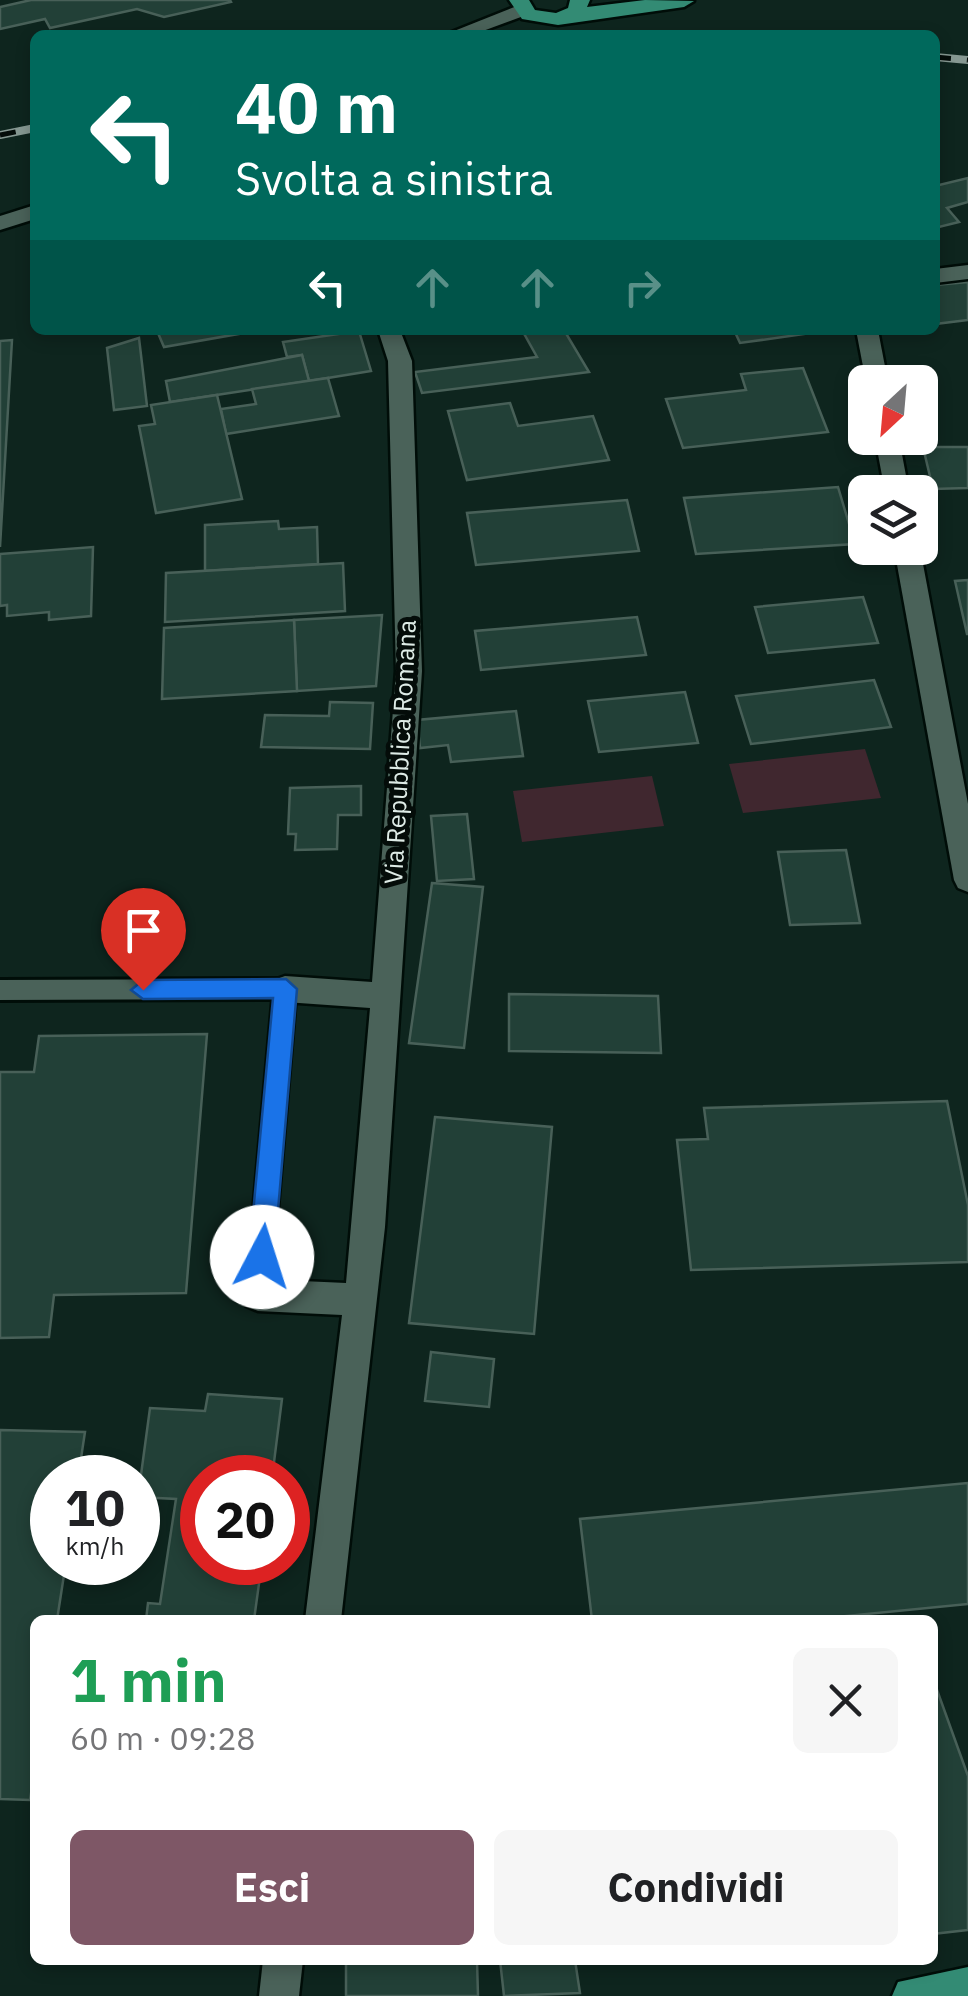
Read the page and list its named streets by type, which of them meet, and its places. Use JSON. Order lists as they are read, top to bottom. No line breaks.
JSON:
{"streets":{"street":["Via Repubblica Romana"]},"north":"bottom left","page":{"turn":["40 m","Svolta a sinistra"],"speed":"10 km/h","limit":"20","heading":["1 min","60 m · 09:28"],"buttons":["Esci","Condividi"]}}
